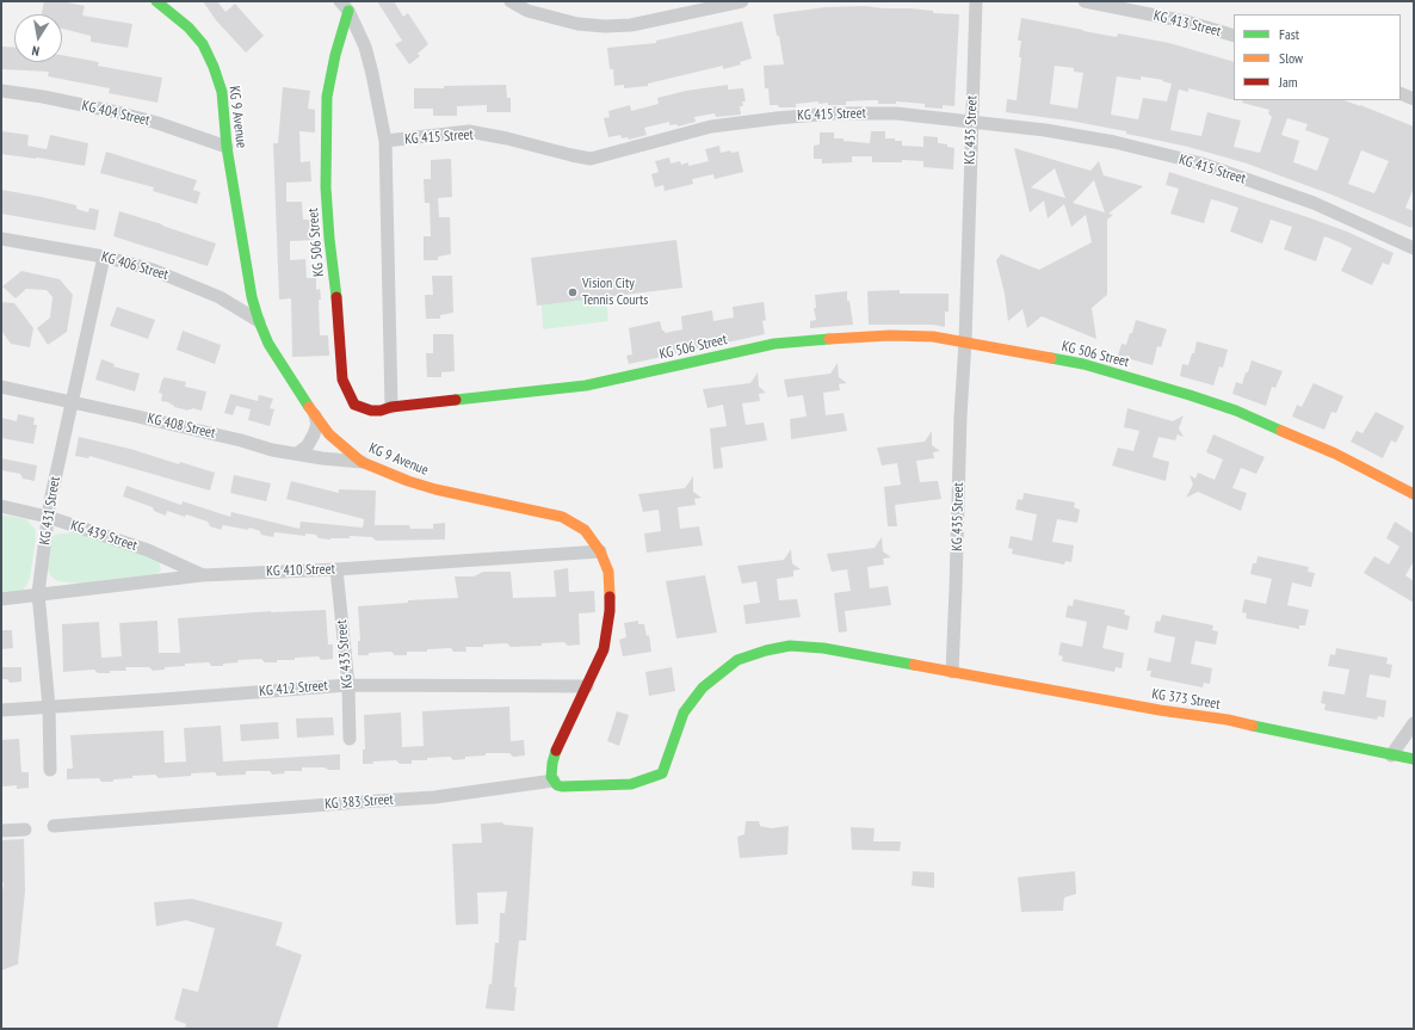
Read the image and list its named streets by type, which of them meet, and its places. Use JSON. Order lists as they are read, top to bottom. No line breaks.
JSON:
{"streets":{"main road":["KG 9 Avenue","KG 506 Street","KG 373 Street","KG 383 Street"],"street":["KG 413 Street","KG 404 Street","KG 415 Street","KG 435 Street","KG 406 Street","KG 408 Street","KG 431 Street","KG 439 Street","KG 410 Street","KG 433 Street","KG 412 Street"]},"crossings":[["KG 404 Street","KG 9 Avenue"],["KG 415 Street","KG 435 Street"],["KG 415 Street","KG 506 Street"],["KG 9 Avenue","KG 406 Street"],["KG 9 Avenue","KG 408 Street"],["KG 9 Avenue","KG 410 Street"],["KG 9 Avenue","KG 412 Street"],["KG 9 Avenue","KG 383 Street"],["KG 435 Street","KG 506 Street"],["KG 435 Street","KG 373 Street"],["KG 435 Street","KG 383 Street"],["KG 406 Street","KG 431 Street"],["KG 408 Street","KG 431 Street"],["KG 431 Street","KG 439 Street"],["KG 431 Street","KG 410 Street"],["KG 431 Street","KG 412 Street"],["KG 439 Street","KG 410 Street"],["KG 410 Street","KG 433 Street"],["KG 433 Street","KG 412 Street"],["KG 373 Street","KG 383 Street"]],"places":["Vision City Tennis Courts"],"legend":["Fast","Slow","Jam"],"north":"bottom"}
